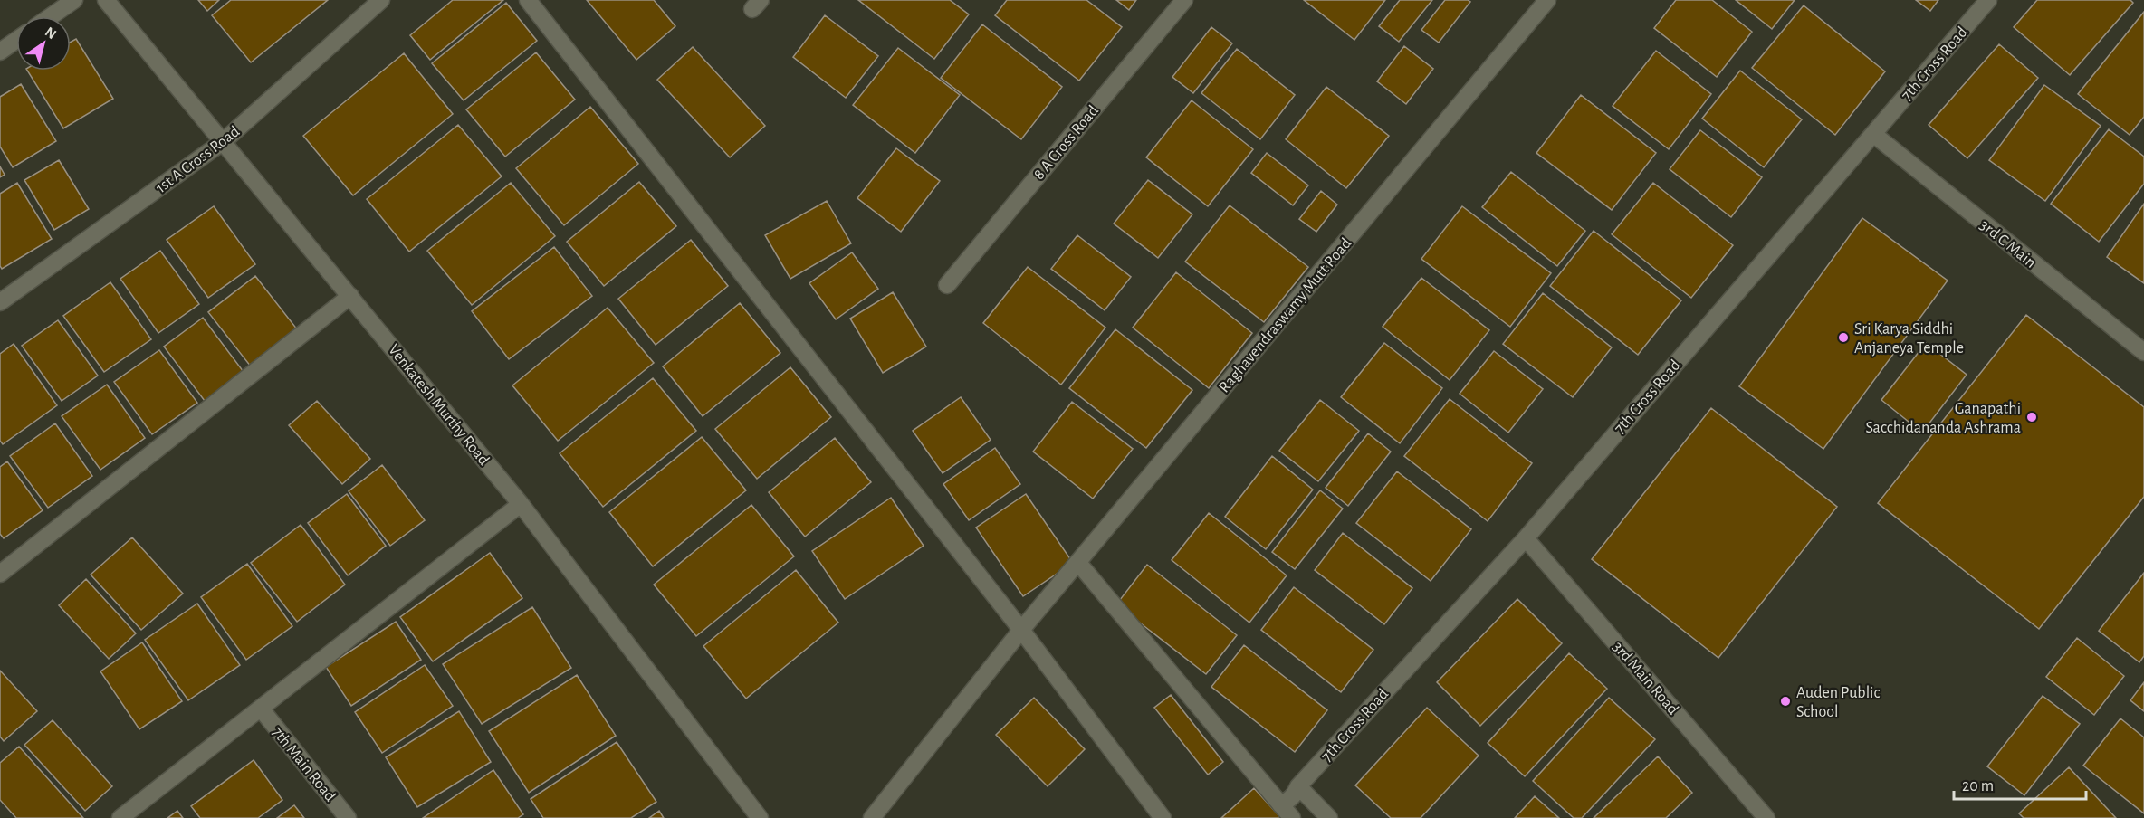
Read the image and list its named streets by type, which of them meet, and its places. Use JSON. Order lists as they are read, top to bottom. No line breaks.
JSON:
{"streets":{"street":["7th Cross Road","8 A Cross Road","1st A Cross Road","3rd C Main","Raghavendraswamy Mutt Road","Venkatesh Murthy Road","3rd Main Road","7th Main Road"]},"crossings":[["7th Cross Road","3rd C Main"],["7th Cross Road","3rd Main Road"],["1st A Cross Road","Venkatesh Murthy Road"]],"places":["Sri Karya Siddhi Anjaneya Temple","Ganapathi Sacchidananda Ashrama","Auden Public School"],"scale_bar":"20 m","north":"top right"}
